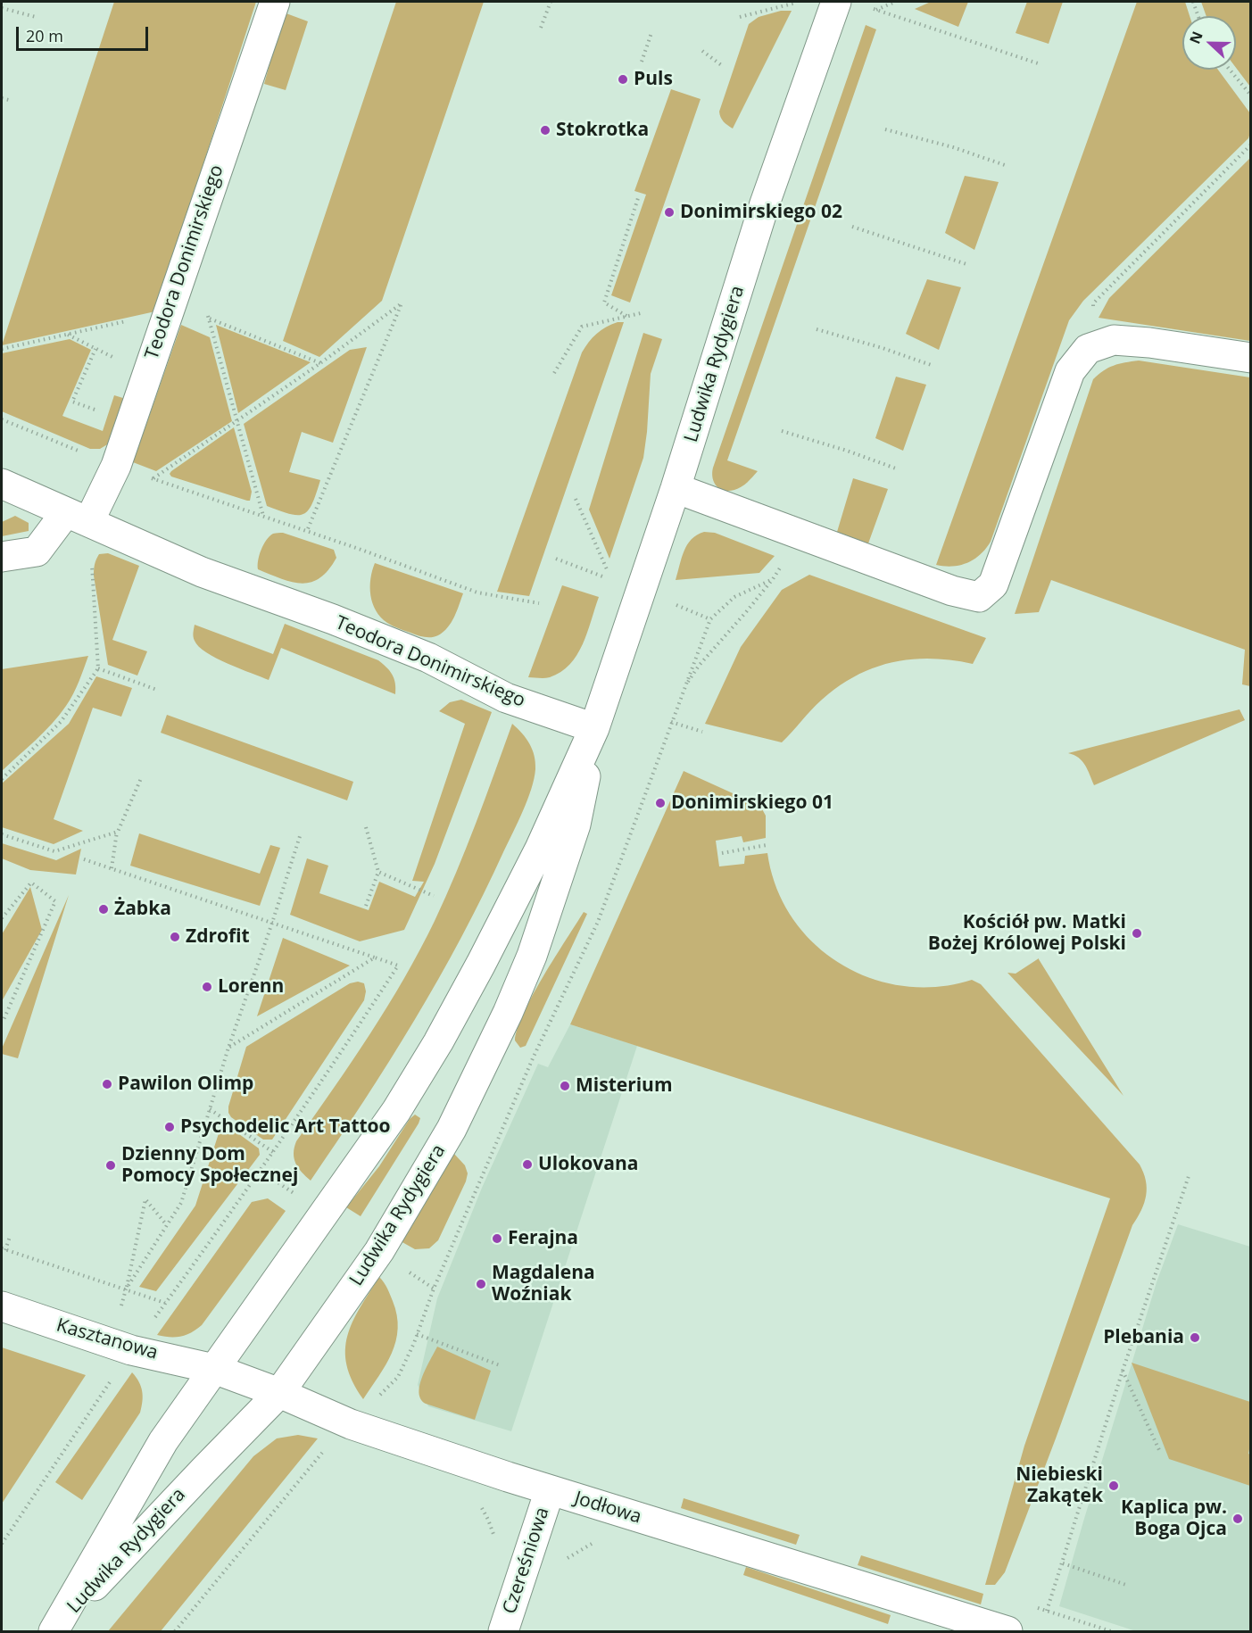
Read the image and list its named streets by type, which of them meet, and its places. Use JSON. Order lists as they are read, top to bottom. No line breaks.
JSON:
{"streets":{"street":["Teodora Donimirskiego","Ludwika Rydygiera","Kasztanowa","Jodłowa","Czereśniowa"]},"crossings":[["Teodora Donimirskiego","Ludwika Rydygiera"],["Ludwika Rydygiera","Kasztanowa"],["Ludwika Rydygiera","Jodłowa"],["Kasztanowa","Jodłowa"],["Jodłowa","Czereśniowa"]],"places":["Puls","Stokrotka","Donimirskiego 02","Donimirskiego 01","Żabka","Kościół pw. Matki Bożej Królowej Polski","Zdrofit","Lorenn","Pawilon Olimp","Misterium","Psychodelic Art Tattoo","Ulokovana","Dzienny Dom Pomocy Społecznej","Ferajna","Magdalena Woźniak","Plebania","Niebieski Zakątek","Kaplica pw. Boga Ojca"],"scale_bar":"20 m","north":"left"}
